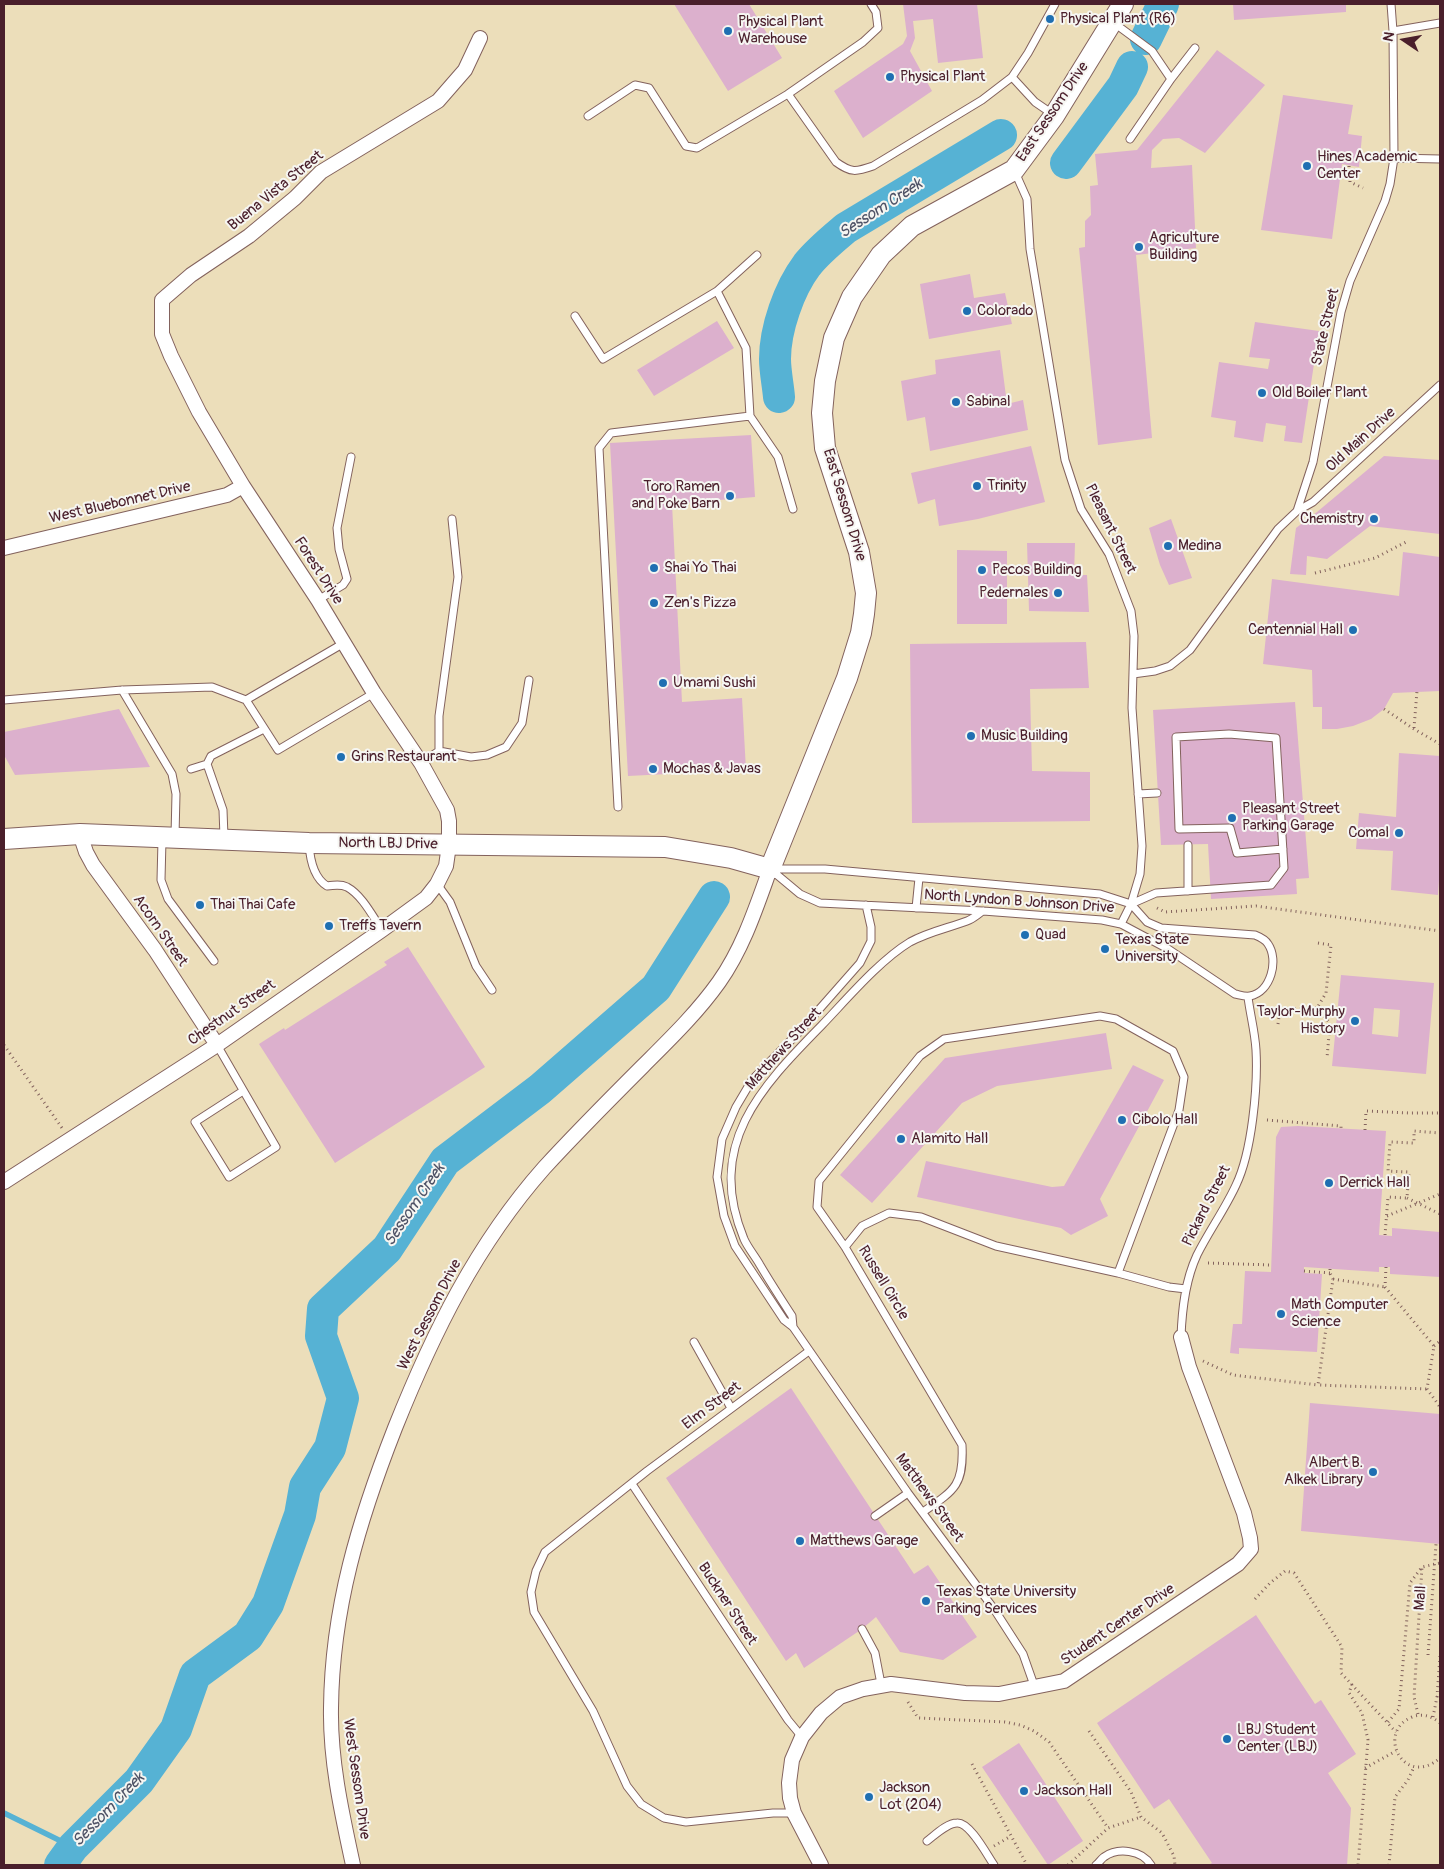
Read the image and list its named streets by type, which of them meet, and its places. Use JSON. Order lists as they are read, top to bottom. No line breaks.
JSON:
{"streets":{"street":["East Sessom Drive","Buena Vista Street","West Bluebonnet Drive","Forest Drive","North LBJ Drive","Acorn Street","Chestnut Street","West Sessom Drive","Student Center Drive"],"lane":["State Street","Old Main Drive","Pleasant Street","North Lyndon B Johnson Drive","Matthews Street","Pickard Street","Russell Circle","Elm Street","Buckner Street"],"path":["Mall"]},"crossings":[["East Sessom Drive","Pleasant Street"],["East Sessom Drive","North LBJ Drive"],["East Sessom Drive","North Lyndon B Johnson Drive"],["East Sessom Drive","West Sessom Drive"],["Buena Vista Street","Forest Drive"],["State Street","Old Main Drive"],["State Street","Pleasant Street"],["West Bluebonnet Drive","Forest Drive"],["Pleasant Street","North Lyndon B Johnson Drive"],["Forest Drive","North LBJ Drive"],["Forest Drive","Chestnut Street"],["North LBJ Drive","North Lyndon B Johnson Drive"],["North LBJ Drive","Acorn Street"],["North LBJ Drive","Chestnut Street"],["North LBJ Drive","West Sessom Drive"],["North Lyndon B Johnson Drive","Matthews Street"],["North Lyndon B Johnson Drive","Pickard Street"],["North Lyndon B Johnson Drive","West Sessom Drive"],["Acorn Street","Chestnut Street"],["Matthews Street","Russell Circle"],["Matthews Street","Elm Street"],["Matthews Street","Student Center Drive"],["Pickard Street","Russell Circle"],["Pickard Street","Student Center Drive"],["Elm Street","Buckner Street"],["Elm Street","Student Center Drive"],["Buckner Street","Student Center Drive"]],"water":["Sessom Creek"],"places":["Physical Plant (R6)","Physical Plant Warehouse","Physical Plant","Hines Academic Center","Agriculture Building","Colorado","Old Boiler Plant","Sabinal","Trinity","Toro Ramen and Poke Barn","Chemistry","Medina","Shai Yo Thai","Pecos Building","Pedernales","Zen's Pizza","Centennial Hall","Umami Sushi","Music Building","Grins Restaurant","Mochas & Javas","Pleasant Street Parking Garage","Comal","Thai Thai Cafe","Treffs Tavern","Quad","Texas State University","Taylor-Murphy History","Cibolo Hall","Alamito Hall","Derrick Hall","Math Computer Science","Albert B. Alkek Library","Matthews Garage","Texas State University Parking Services","LBJ Student Center (LBJ)","Jackson Hall","Jackson Lot (204)"],"north":"left"}
